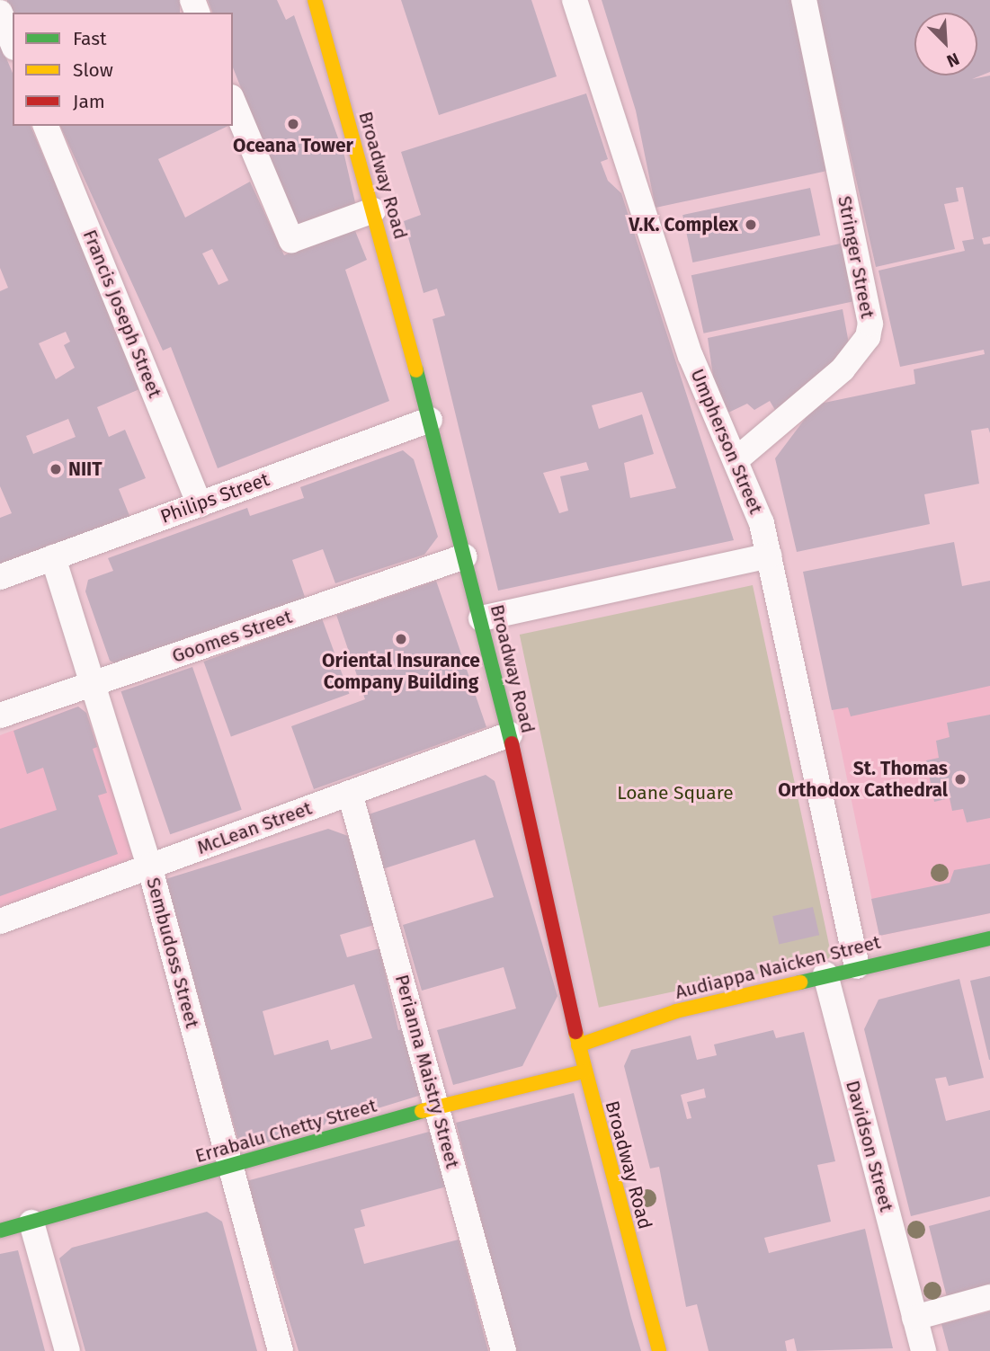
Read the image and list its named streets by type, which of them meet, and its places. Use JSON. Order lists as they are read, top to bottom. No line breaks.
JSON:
{"streets":{"main road":["Broadway Road","Audiappa Naicken Street","Errabalu Chetty Street"],"street":["Stringer Street","Francis Joseph Street","Umpherson Street","Philips Street","Goomes Street","McLean Street","Sembudoss Street","Perianna Maistry Street","Davidson Street"]},"crossings":[["Broadway Road","Philips Street"],["Broadway Road","Goomes Street"],["Broadway Road","McLean Street"],["Broadway Road","Audiappa Naicken Street"],["Broadway Road","Errabalu Chetty Street"],["Stringer Street","Umpherson Street"],["Francis Joseph Street","Philips Street"],["Umpherson Street","Audiappa Naicken Street"],["Philips Street","Sembudoss Street"],["Goomes Street","Sembudoss Street"],["McLean Street","Sembudoss Street"],["McLean Street","Perianna Maistry Street"],["Sembudoss Street","Errabalu Chetty Street"],["Audiappa Naicken Street","Davidson Street"],["Perianna Maistry Street","Errabalu Chetty Street"]],"parks":["Loane Square"],"places":["Oceana Tower","V.K. Complex","NIIT","Oriental Insurance Company Building","St. Thomas Orthodox Cathedral"],"legend":["Fast","Slow","Jam"],"north":"bottom right"}
